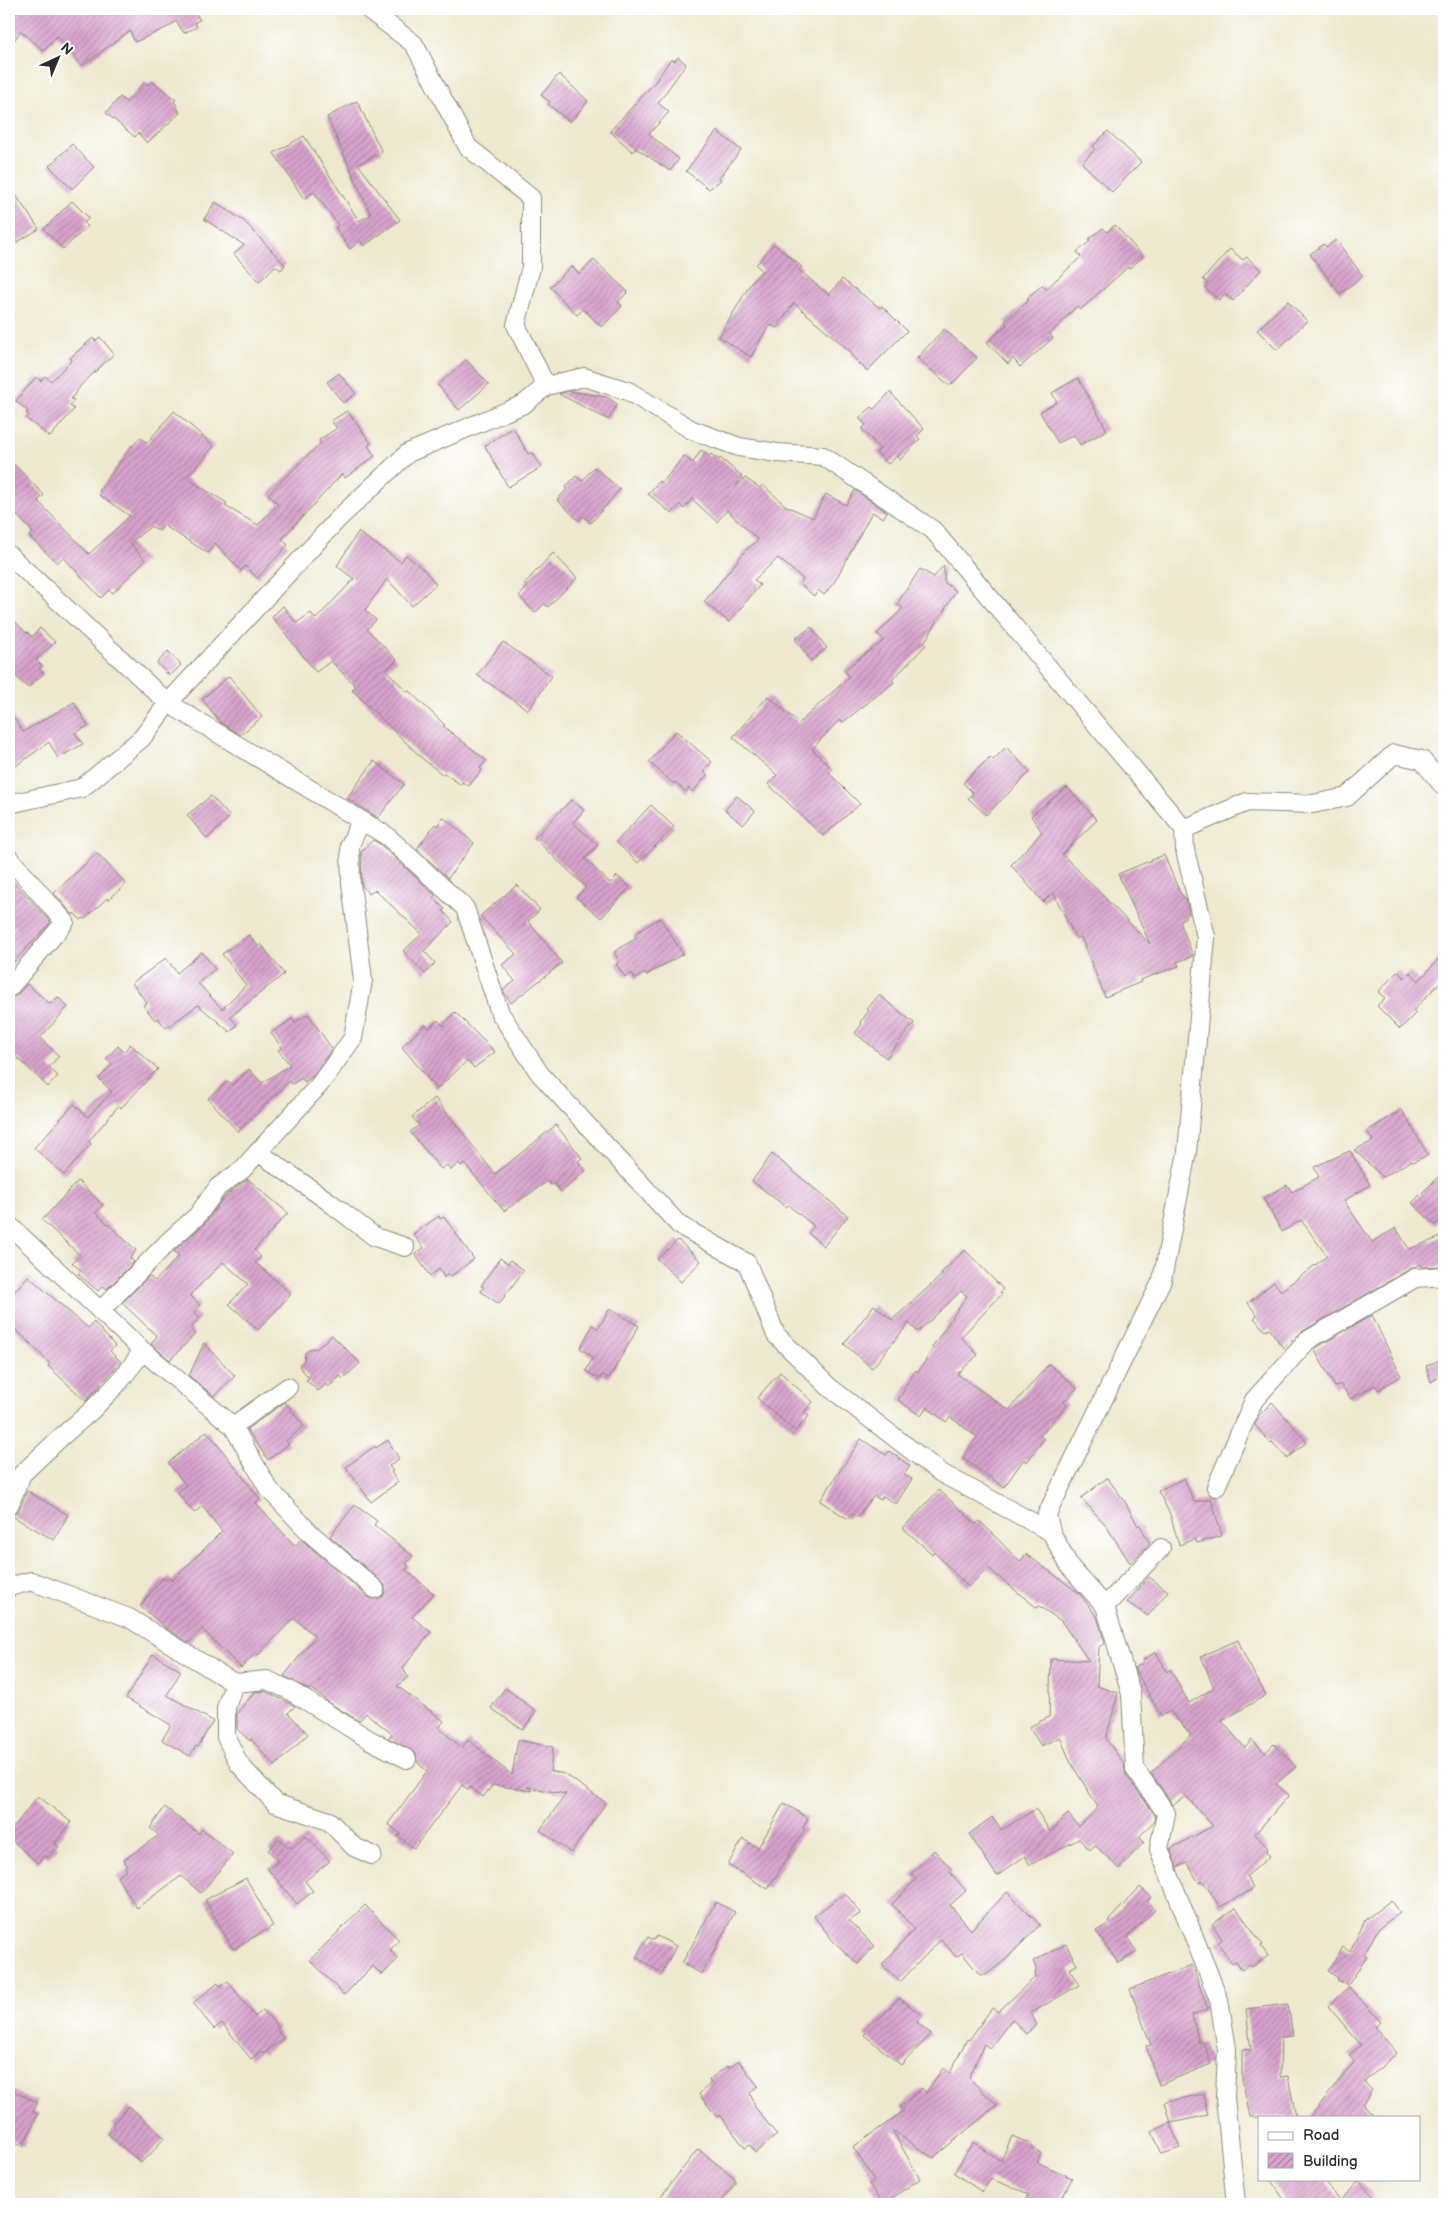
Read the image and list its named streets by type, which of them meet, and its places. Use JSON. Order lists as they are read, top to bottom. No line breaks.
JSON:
{"legend":["Road","Building"],"north":"top right"}
